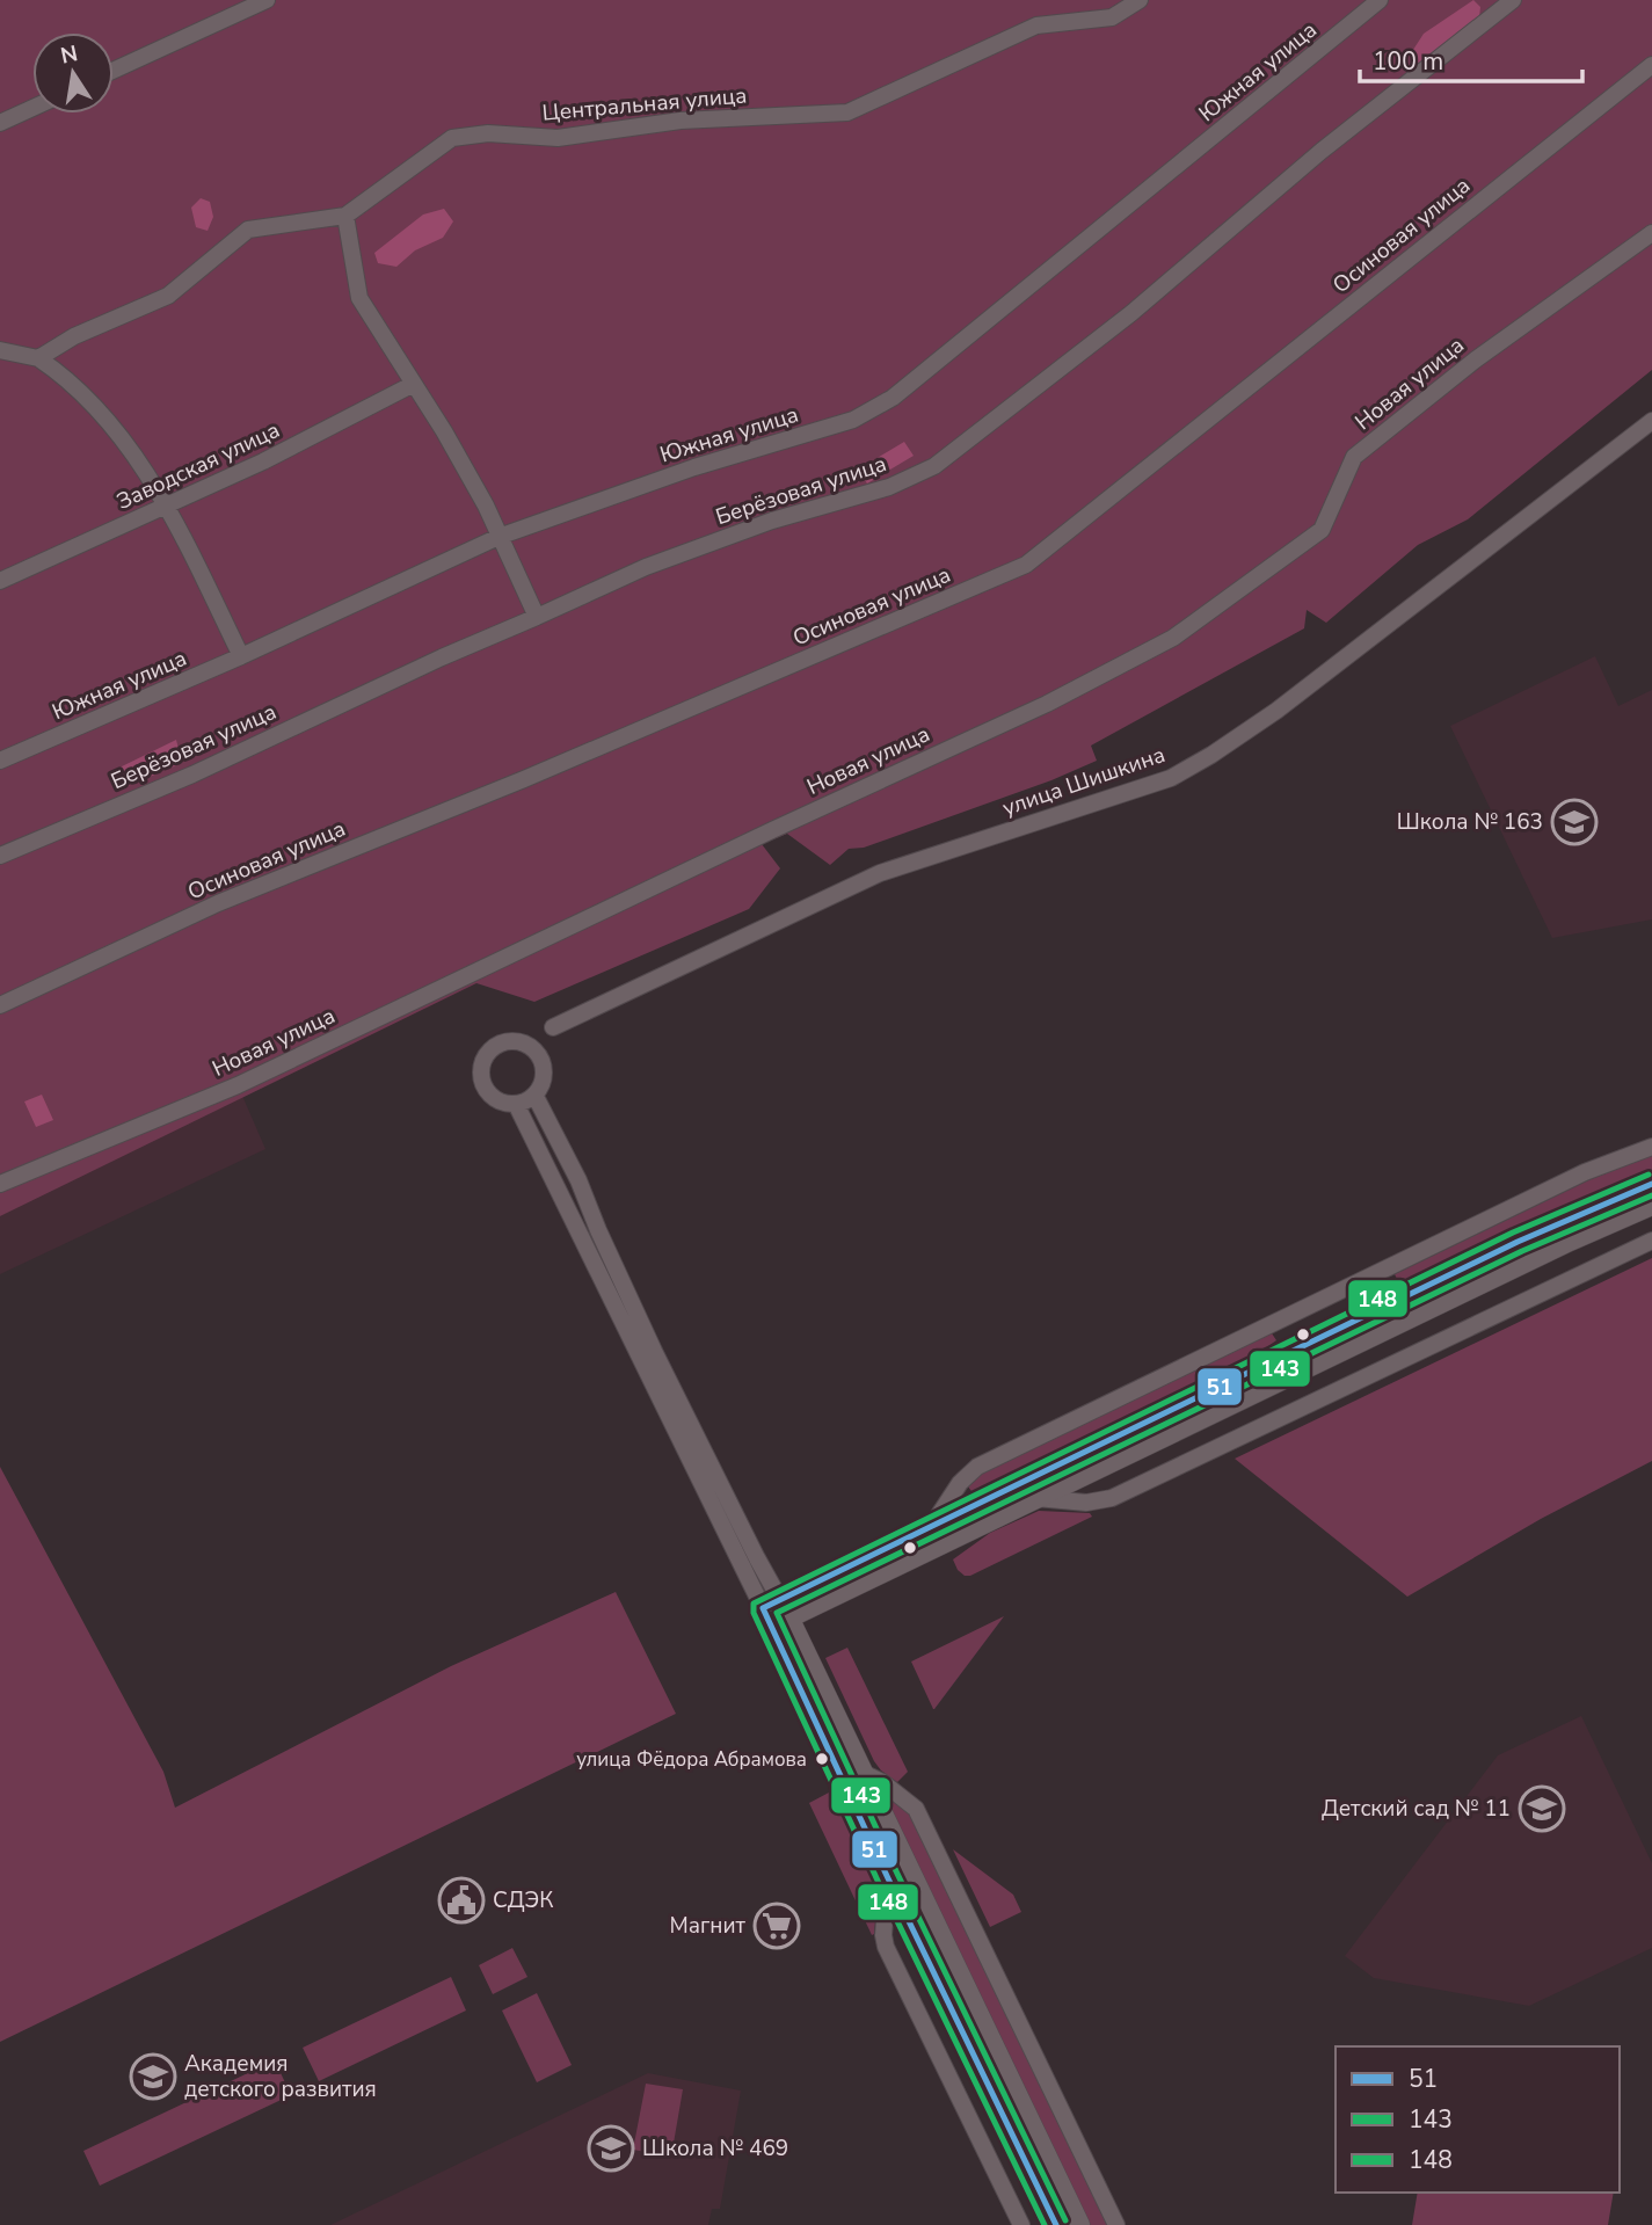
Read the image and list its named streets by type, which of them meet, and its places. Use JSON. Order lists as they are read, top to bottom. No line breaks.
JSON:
{"streets":{"street":["Южная улица","Центральная улица","Осиновая улица","Новая улица","Заводская улица","Берёзовая улица","улица Шишкина"]},"places":{"school or university":["Школа № 163","Детский сад № 11","Академия детского развития","Школа № 469"],"other":["улица Фёдора Абрамова"],"public building":["СДЭК"],"supermarket":["Магнит"]},"lines":["transit line 148","transit line 51","transit line 143"],"legend":["51","143","148"],"scale_bar":"100 m","north":"top"}
